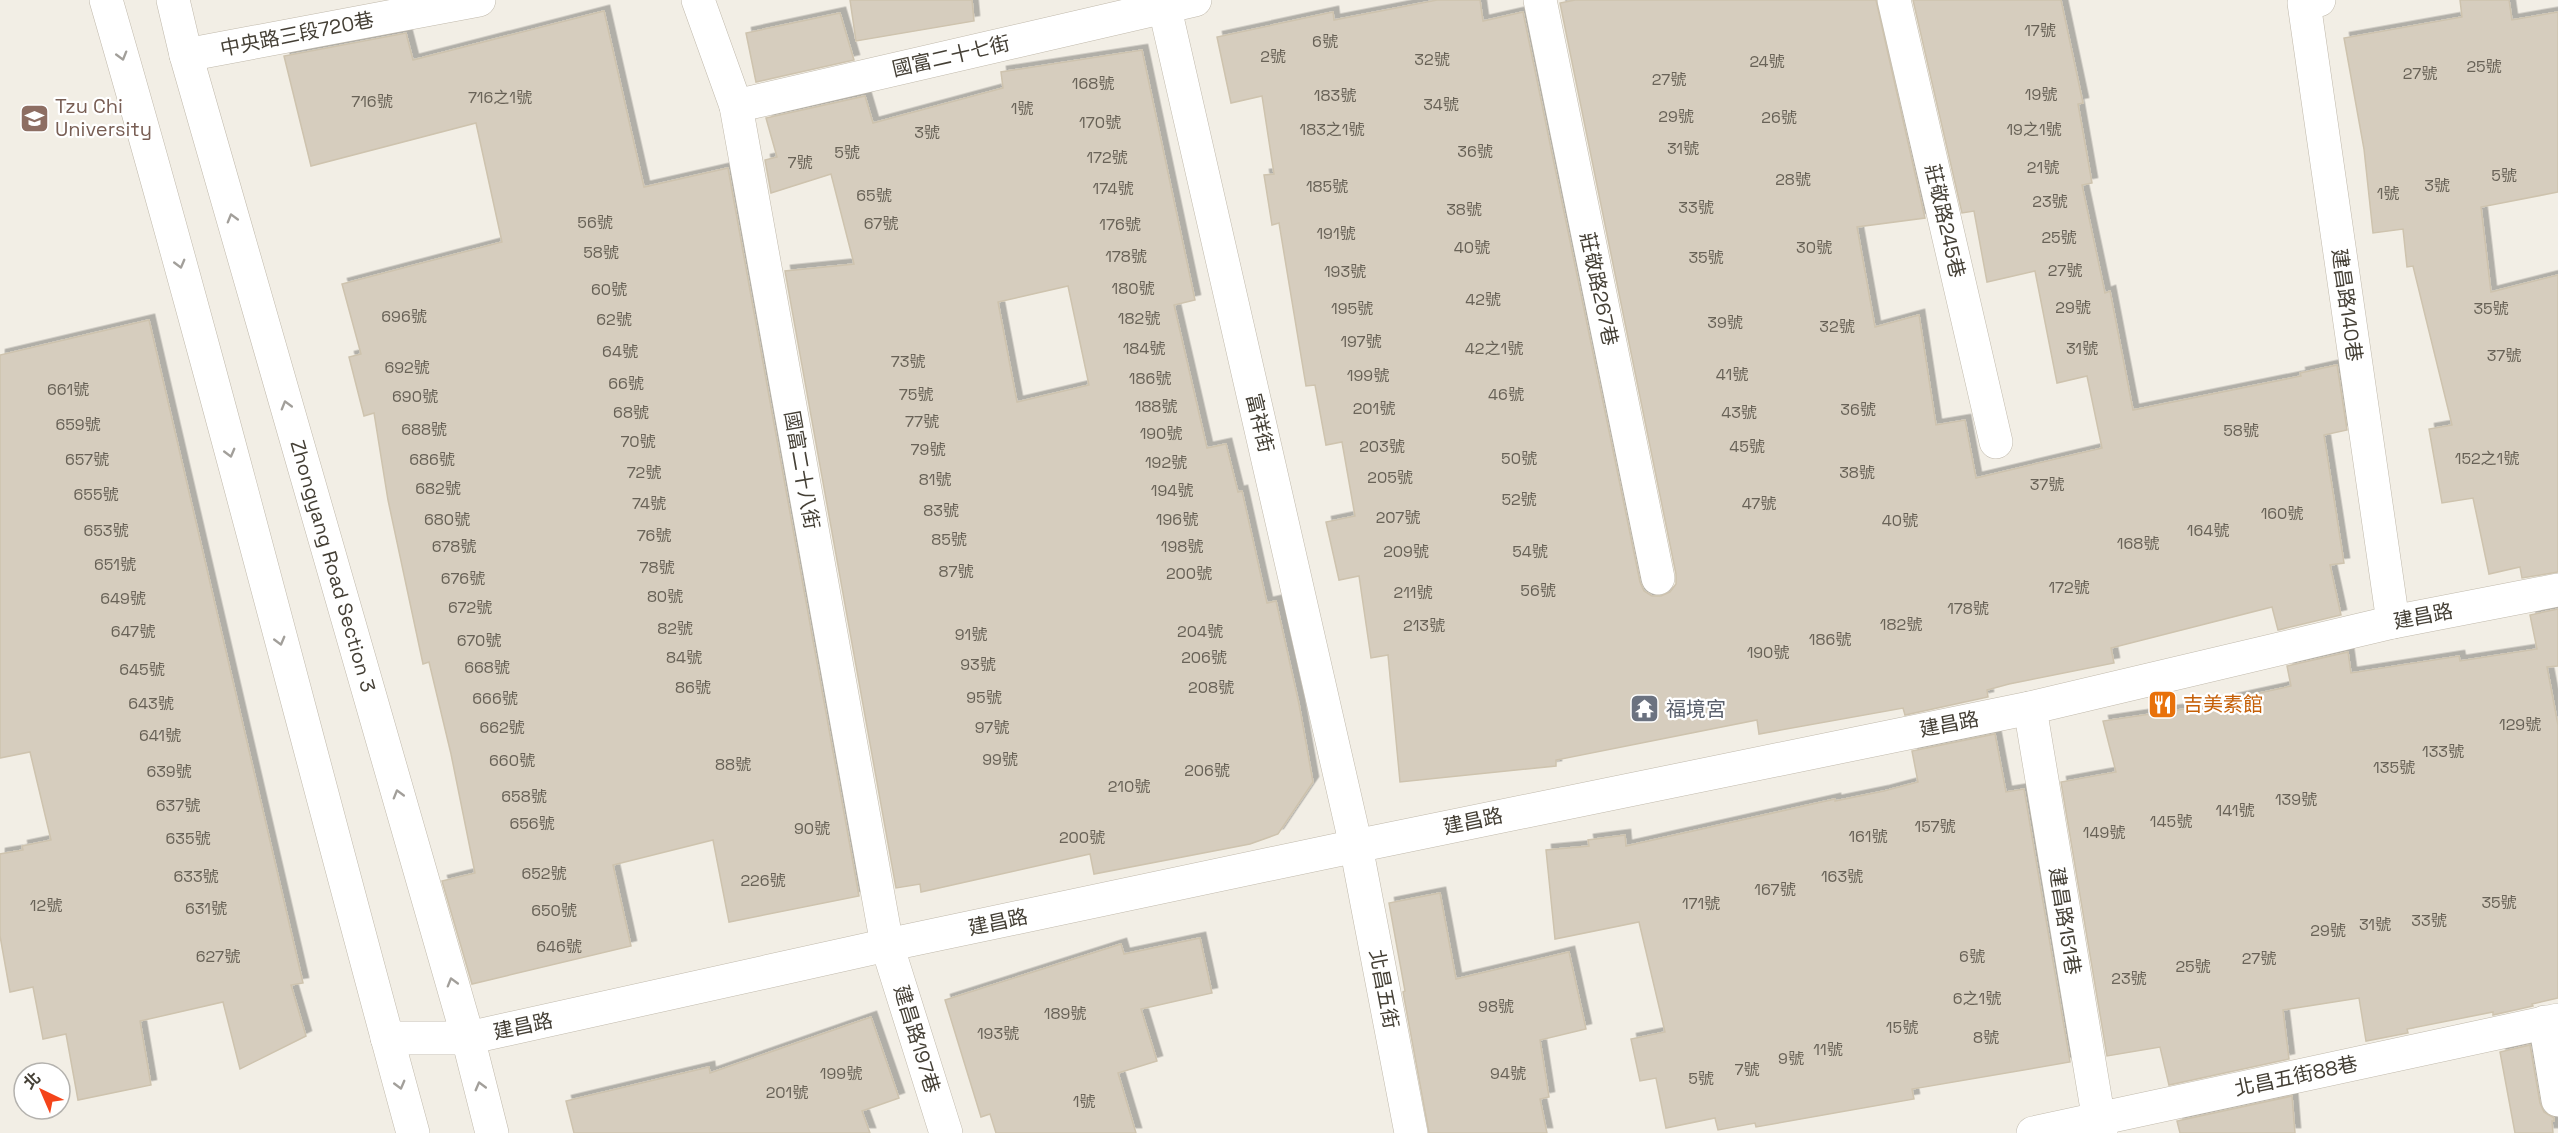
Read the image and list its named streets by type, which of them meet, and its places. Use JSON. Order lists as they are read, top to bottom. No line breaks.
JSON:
{"streets":{"street":["中央路三段720巷","國富二十七街","莊敬路245巷","莊敬路267巷","建昌路140巷","富祥街","國富二十八街","Zhongyang Road Section 3","建昌路","建昌路151巷","北昌五街","建昌路197巷","北昌五街88巷"]},"crossings":[["中央路三段720巷","Zhongyang Road Section 3"],["國富二十七街","富祥街"],["國富二十七街","國富二十八街"],["建昌路140巷","建昌路"],["富祥街","建昌路"],["富祥街","北昌五街"],["國富二十八街","建昌路"],["國富二十八街","建昌路197巷"],["Zhongyang Road Section 3","建昌路"],["建昌路","建昌路151巷"],["建昌路","北昌五街"],["建昌路","建昌路197巷"],["建昌路151巷","北昌五街88巷"]],"places":{"school or university":["Tzu Chi University"],"restaurant":["吉美素館"],"temple":["福境宮"]},"house_numbers":["17號","6號","2號","32號","24號","25號","27號","27號","168號","19號","183號","716之1號","716號","34號","1號","29號","26號","170號","183之1號","19之1號","3號","31號","36號","5號","172號","7號","21號","5號","28號","3號","185號","174號","1號","65號","23號","33號","38號","56號","67號","176號","191號","25號","40號","30號","58號","178號","35號","27號","193號","180號","60號","42號","29號","195號","35號","696號","182號","62號","39號","32號","197號","184號","42之1號","31號","64號","37號","73號","692號","41號","199號","186號","66號","661號","75號","46號","690號","188號","201號","36號","68號","43號","77號","659號","688號","58號","190號","70號","203號","45號","79號","50號","152之1號","657號","686號","192號","72號","38號","205號","81號","37號","682號","194號","655號","52號","74號","47號","83號","160號","207號","680號","196號","40號","653號","164號","76號","85號","168號","678號","198號","209號","54號","651號","78號","87號","200號","676號","172號","56號","211號","80號","649號","672號","178號","182號","213號","82號","647號","204號","91號","186號","670號","190號","84號","206號","93號","668號","645號","86號","208號","95號","666號","643號","129號","662號","97號","641號","133號","99號","660號","88號","135號","206號","639號","210號","658號","139號","637號","141號","145號","656號","157號","90號","149號","161號","200號","635號","652號","633號","163號","226號","167號","35號","171號","12號","631號","650號","33號","31號","29號","646號","627號","6號","27號","25號","23號","6之1號","98號","189號","15號","193號","8號","11號","9號","7號","199號","94號","5號","201號","1號"],"north":"top left"}
